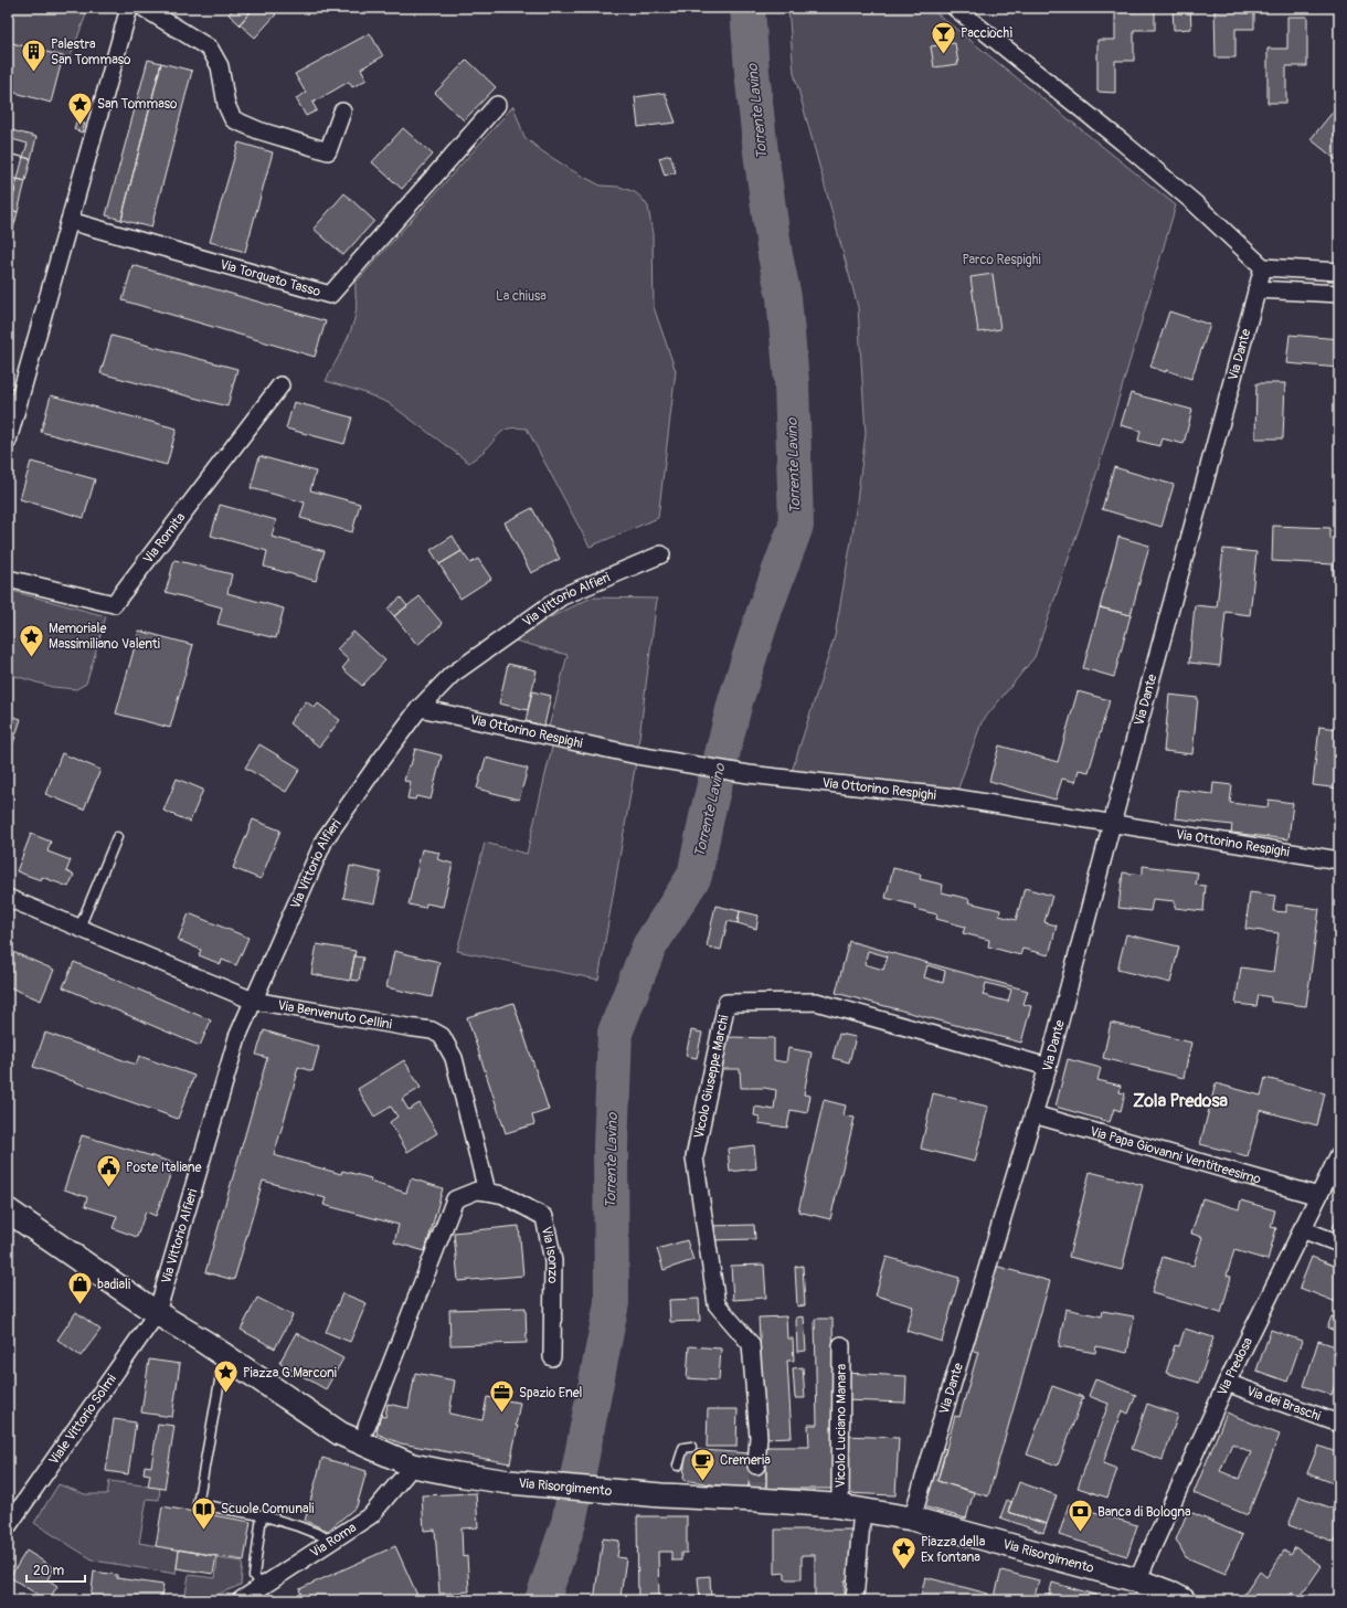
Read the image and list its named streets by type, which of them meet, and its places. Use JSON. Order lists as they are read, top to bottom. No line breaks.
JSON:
{"streets":{"main road":["Via Risorgimento"],"street":["Via Torquato Tasso","Via Dante","Via Romita","Via Vittorio Alfieri","Via Ottorino Respighi","Via Benvenuto Cellini","Vicolo Giuseppe Marchi","Via Papa Giovanni Ventitreesimo","Via Isonzo","Via Predosa","Via dei Braschi","Viale Vittorio Solmi","Vicolo Luciano Manara","Via Roma"]},"crossings":[["Via Dante","Via Ottorino Respighi"],["Via Dante","Vicolo Giuseppe Marchi"],["Via Dante","Via Papa Giovanni Ventitreesimo"],["Via Dante","Via Risorgimento"],["Via Vittorio Alfieri","Via Ottorino Respighi"],["Via Vittorio Alfieri","Via Benvenuto Cellini"],["Via Vittorio Alfieri","Viale Vittorio Solmi"],["Via Vittorio Alfieri","Via Risorgimento"],["Via Benvenuto Cellini","Via Isonzo"],["Via Papa Giovanni Ventitreesimo","Via Predosa"],["Via Predosa","Via dei Braschi"],["Via Predosa","Via Risorgimento"],["Viale Vittorio Solmi","Via Risorgimento"],["Vicolo Luciano Manara","Via Risorgimento"],["Via Risorgimento","Via Roma"]],"districts":["Zola Predosa"],"water":["Torrente Lavino"],"parks":["Parco Respighi","La chiusa"],"places":{"bar":["Pacciochì"],"building":["Palestra San Tommaso"],"place":["San Tommaso","Memoriale Massimiliano Valenti","Piazza G.Marconi","Piazza della Ex fontana"],"public building":["Poste Italiane"],"shop":["badiali"],"office":["Spazio Enel"],"cafe":["Cremeria"],"library":["Scuole Comunali"],"bank":["Banca di Bologna"]},"scale_bar":"20 m"}
